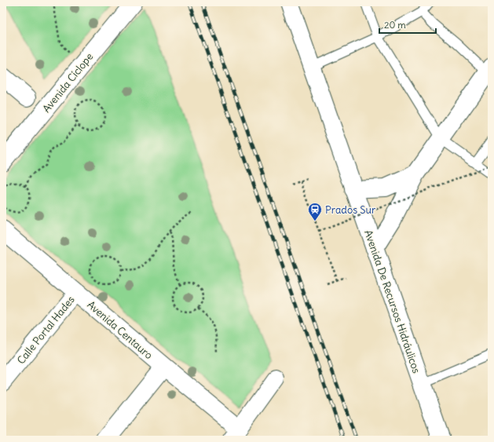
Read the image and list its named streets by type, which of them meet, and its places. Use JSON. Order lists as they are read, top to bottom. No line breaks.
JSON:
{"streets":{"street":["Avenida Cíclope","Avenida De Recursos Hidráulicos","Calle Portal Hades","Avenida Centauro"]},"crossings":[["Calle Portal Hades","Avenida Centauro"]],"places":{"station":["Prados Sur"]},"scale_bar":"20 m"}
